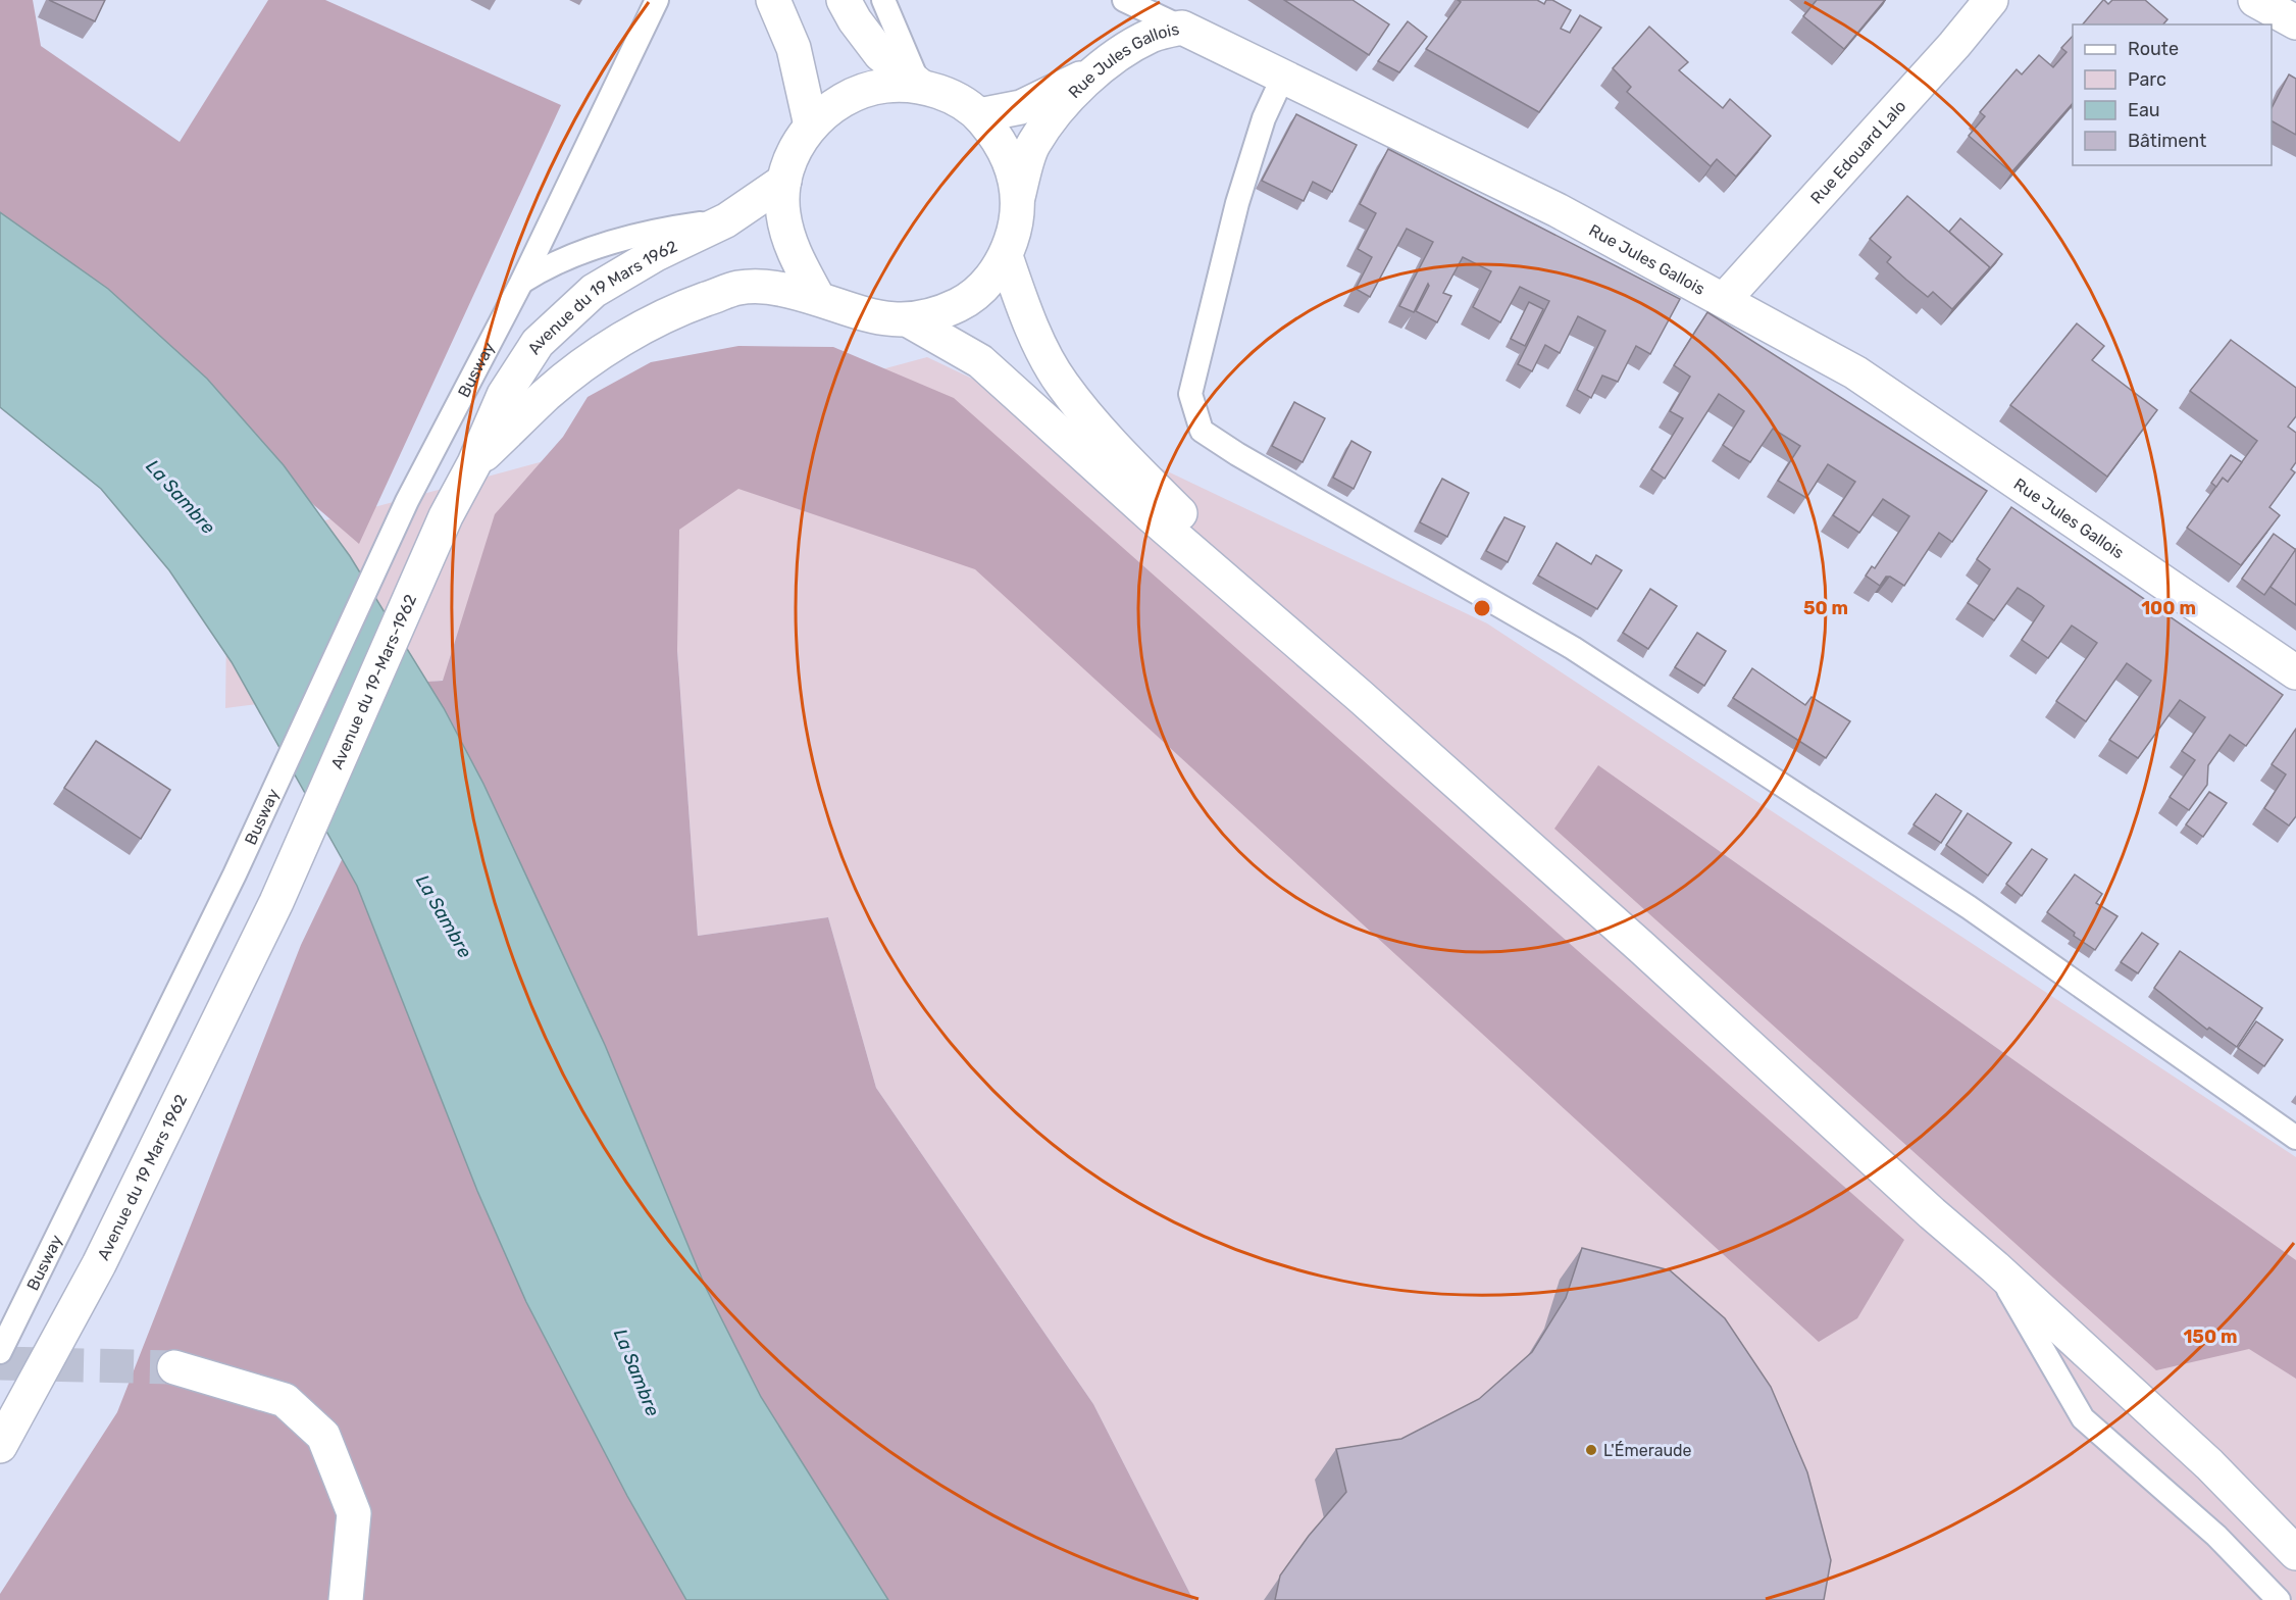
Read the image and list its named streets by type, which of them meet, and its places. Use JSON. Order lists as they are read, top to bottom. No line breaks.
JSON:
{"streets":{"street":["Rue Jules Gallois","Rue Edouard Lalo","Avenue du 19 Mars 1962","Avenue du 19-Mars-1962"],"lane":["Busway"]},"crossings":[["Rue Jules Gallois","Rue Edouard Lalo"],["Avenue du 19 Mars 1962","Busway"],["Avenue du 19 Mars 1962","Avenue du 19-Mars-1962"]],"water":["La Sambre"],"places":["L'Émeraude"],"legend":["Route","Parc","Eau","Bâtiment"],"rings":["50 m","100 m","150 m"]}
